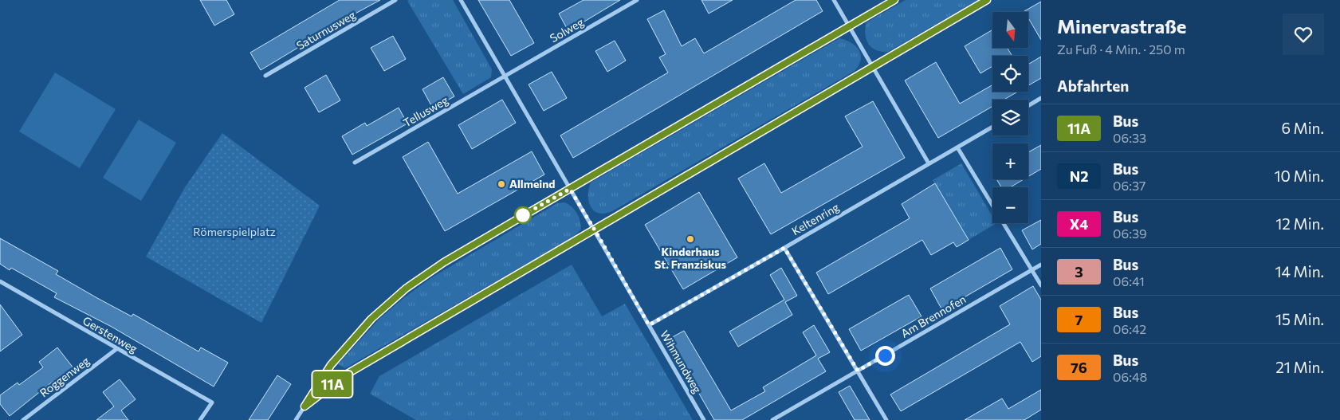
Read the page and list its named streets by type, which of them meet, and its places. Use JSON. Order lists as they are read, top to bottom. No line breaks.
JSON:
{"streets":{"street":["Saturnusweg","Solweg","Tellusweg","Keltenring","Am Brennofen","Gerstenweg","Wihmundweg","Roggenweg"]},"crossings":[["Solweg","Tellusweg"],["Solweg","Wihmundweg"],["Tellusweg","Wihmundweg"],["Keltenring","Wihmundweg"],["Gerstenweg","Roggenweg"]],"parks":["Römerspielplatz"],"places":["Allmeind","Kinderhaus St. Franziskus"],"lines":["bus line 11A"],"north":"bottom","page":{"on_map":"11A","heading":[["Minervastraße","Zu Fuß · 4 Min. · 250 m"],"Abfahrten"],"map_buttons":["+","−"],"list":[{"mark":"11A","name":"Bus","note":"06:33","value":"6 Min."},{"mark":"N2","name":"Bus","note":"06:37","value":"10 Min."},{"mark":"X4","name":"Bus","note":"06:39","value":"12 Min."},{"mark":"3","name":"Bus","note":"06:41","value":"14 Min."},{"mark":"7","name":"Bus","note":"06:42","value":"15 Min."},{"mark":"76","name":"Bus","note":"06:48","value":"21 Min."}]}}
